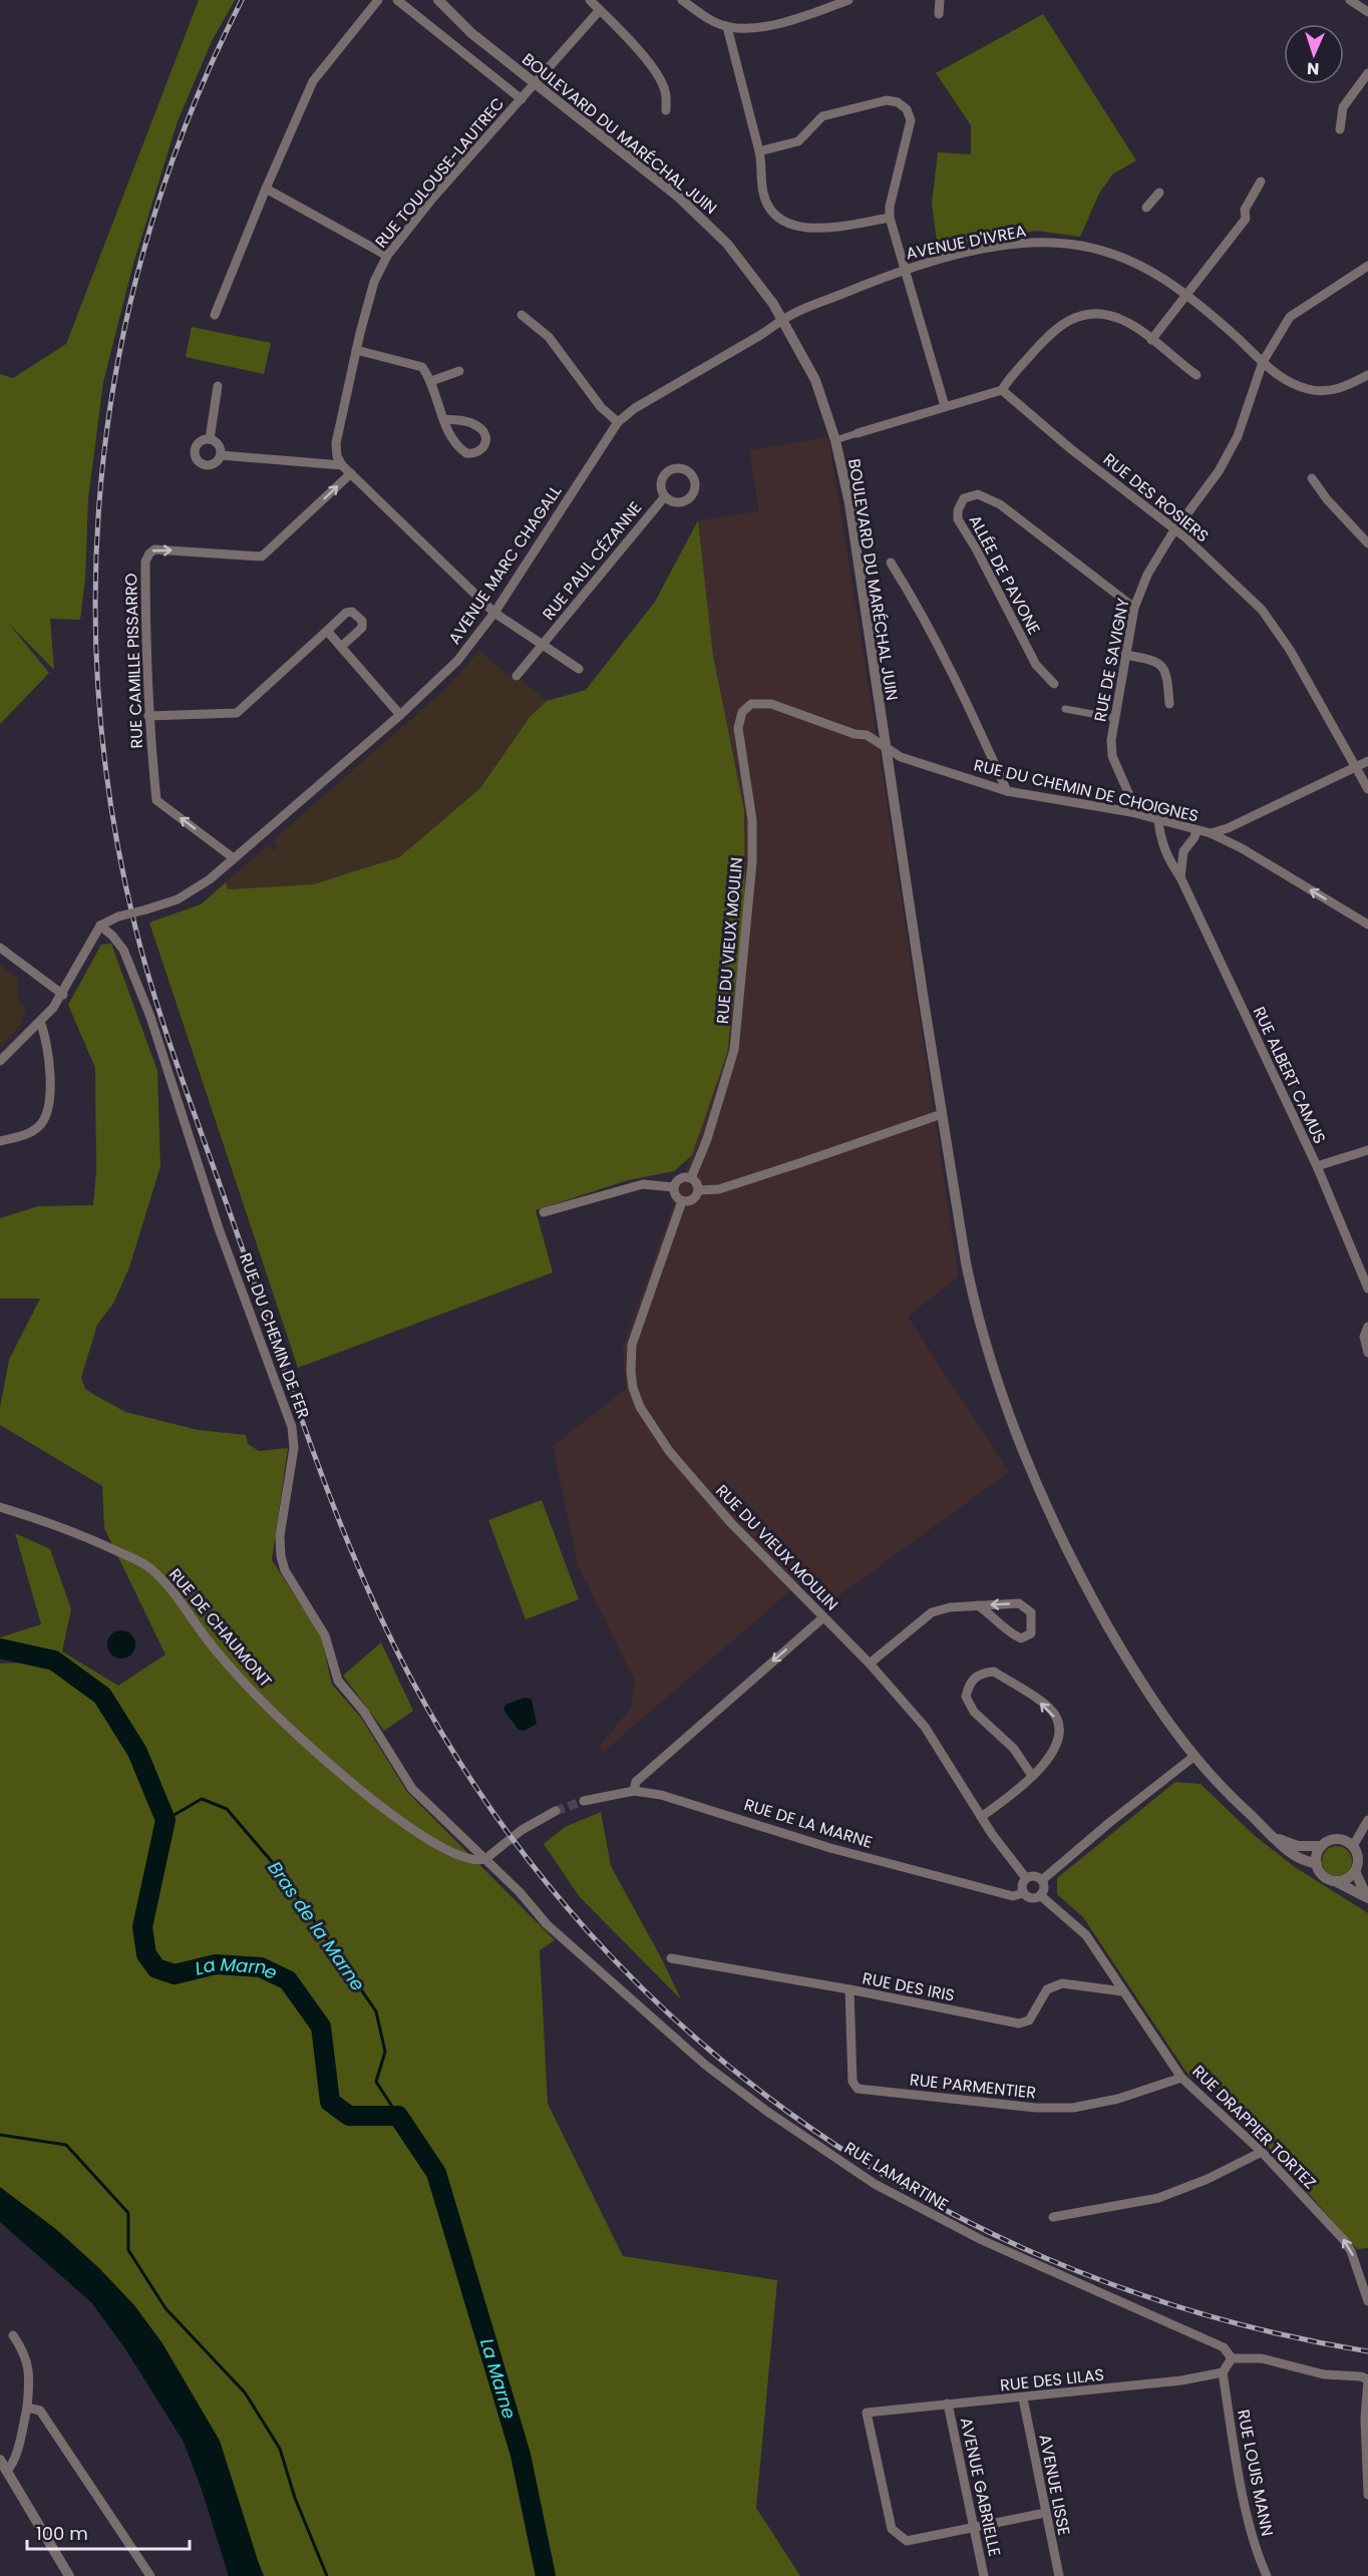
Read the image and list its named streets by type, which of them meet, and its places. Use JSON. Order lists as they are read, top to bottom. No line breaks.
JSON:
{"streets":{"street":["BOULEVARD DU MARÉCHAL JUIN","RUE TOULOUSE-LAUTREC","AVENUE D'IVREA","RUE DES ROSIERS","RUE PAUL CÉZANNE","AVENUE MARC CHAGALL","ALLÉE DE PAVONE","RUE DE SAVIGNY","RUE CAMILLE PISSARRO","RUE DU CHEMIN DE CHOIGNES","RUE DU VIEUX MOULIN","RUE ALBERT CAMUS","RUE DU CHEMIN DE FER","RUE DE CHAUMONT","RUE DE LA MARNE","RUE DES IRIS","RUE PARMENTIER","RUE DRAPPIER TORTEZ","RUE LAMARTINE","RUE DES LILAS","RUE LOUIS MANN","AVENUE LISSE","AVENUE GABRIELLE"]},"crossings":[["BOULEVARD DU MARÉCHAL JUIN","RUE TOULOUSE-LAUTREC"],["BOULEVARD DU MARÉCHAL JUIN","AVENUE D'IVREA"],["BOULEVARD DU MARÉCHAL JUIN","AVENUE MARC CHAGALL"],["BOULEVARD DU MARÉCHAL JUIN","RUE DU CHEMIN DE CHOIGNES"],["AVENUE D'IVREA","AVENUE MARC CHAGALL"],["AVENUE D'IVREA","RUE DE SAVIGNY"],["RUE DES ROSIERS","RUE DE SAVIGNY"],["AVENUE MARC CHAGALL","RUE CAMILLE PISSARRO"],["AVENUE MARC CHAGALL","RUE DU CHEMIN DE FER"],["ALLÉE DE PAVONE","RUE DE SAVIGNY"],["RUE DE SAVIGNY","RUE DU CHEMIN DE CHOIGNES"],["RUE DU CHEMIN DE CHOIGNES","RUE DU VIEUX MOULIN"],["RUE DU CHEMIN DE CHOIGNES","RUE ALBERT CAMUS"],["RUE DU VIEUX MOULIN","RUE DE LA MARNE"],["RUE DU VIEUX MOULIN","RUE DRAPPIER TORTEZ"],["RUE DU CHEMIN DE FER","RUE DE CHAUMONT"],["RUE DU CHEMIN DE FER","RUE LAMARTINE"],["RUE DE CHAUMONT","RUE LAMARTINE"],["RUE DE LA MARNE","RUE DRAPPIER TORTEZ"],["RUE DES IRIS","RUE PARMENTIER"],["RUE DES IRIS","RUE DRAPPIER TORTEZ"],["RUE PARMENTIER","RUE DRAPPIER TORTEZ"],["RUE DES LILAS","RUE LOUIS MANN"],["RUE DES LILAS","AVENUE LISSE"],["RUE DES LILAS","AVENUE GABRIELLE"]],"water":["Bras de la Marne","La Marne"],"scale_bar":"100 m","north":"bottom"}
